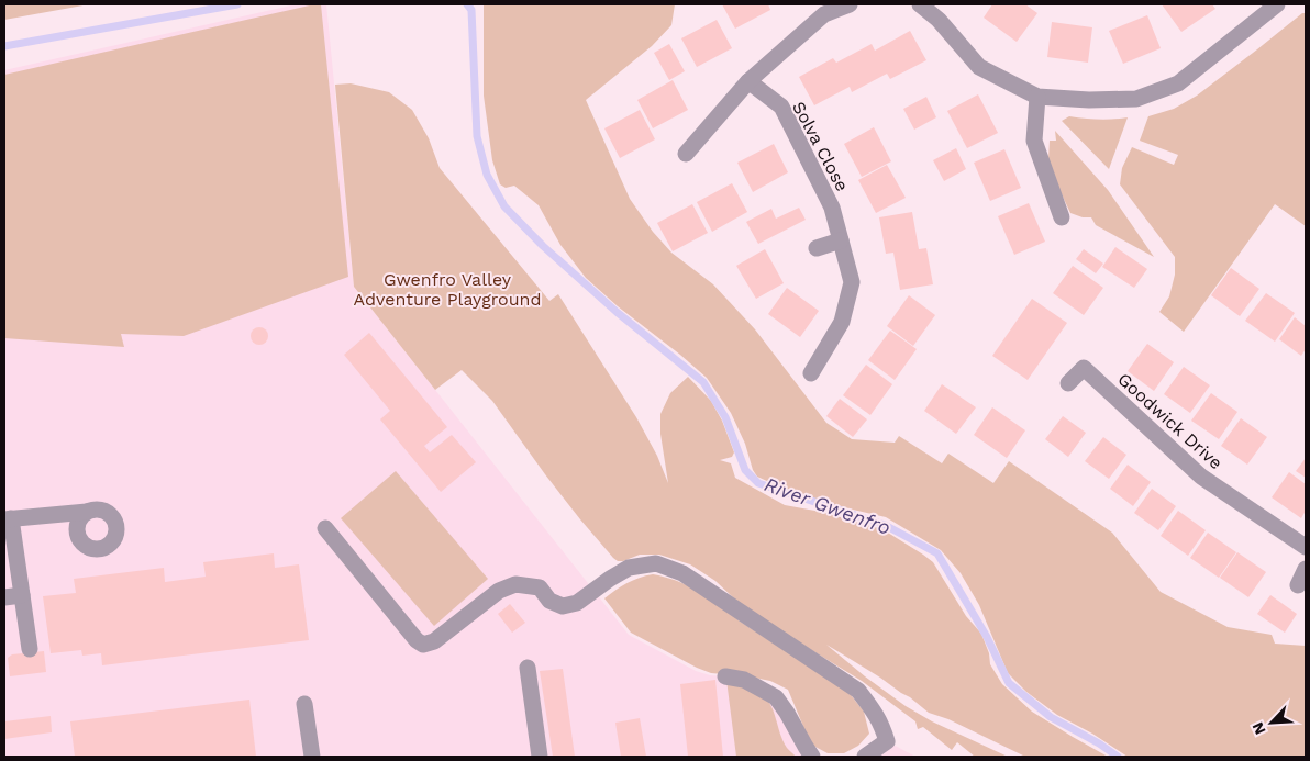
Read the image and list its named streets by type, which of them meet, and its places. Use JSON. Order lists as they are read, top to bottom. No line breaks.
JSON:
{"streets":{"street":["Solva Close","Goodwick Drive"]},"water":["River Gwenfro"],"parks":["Gwenfro Valley Adventure Playground"],"north":"bottom left"}
